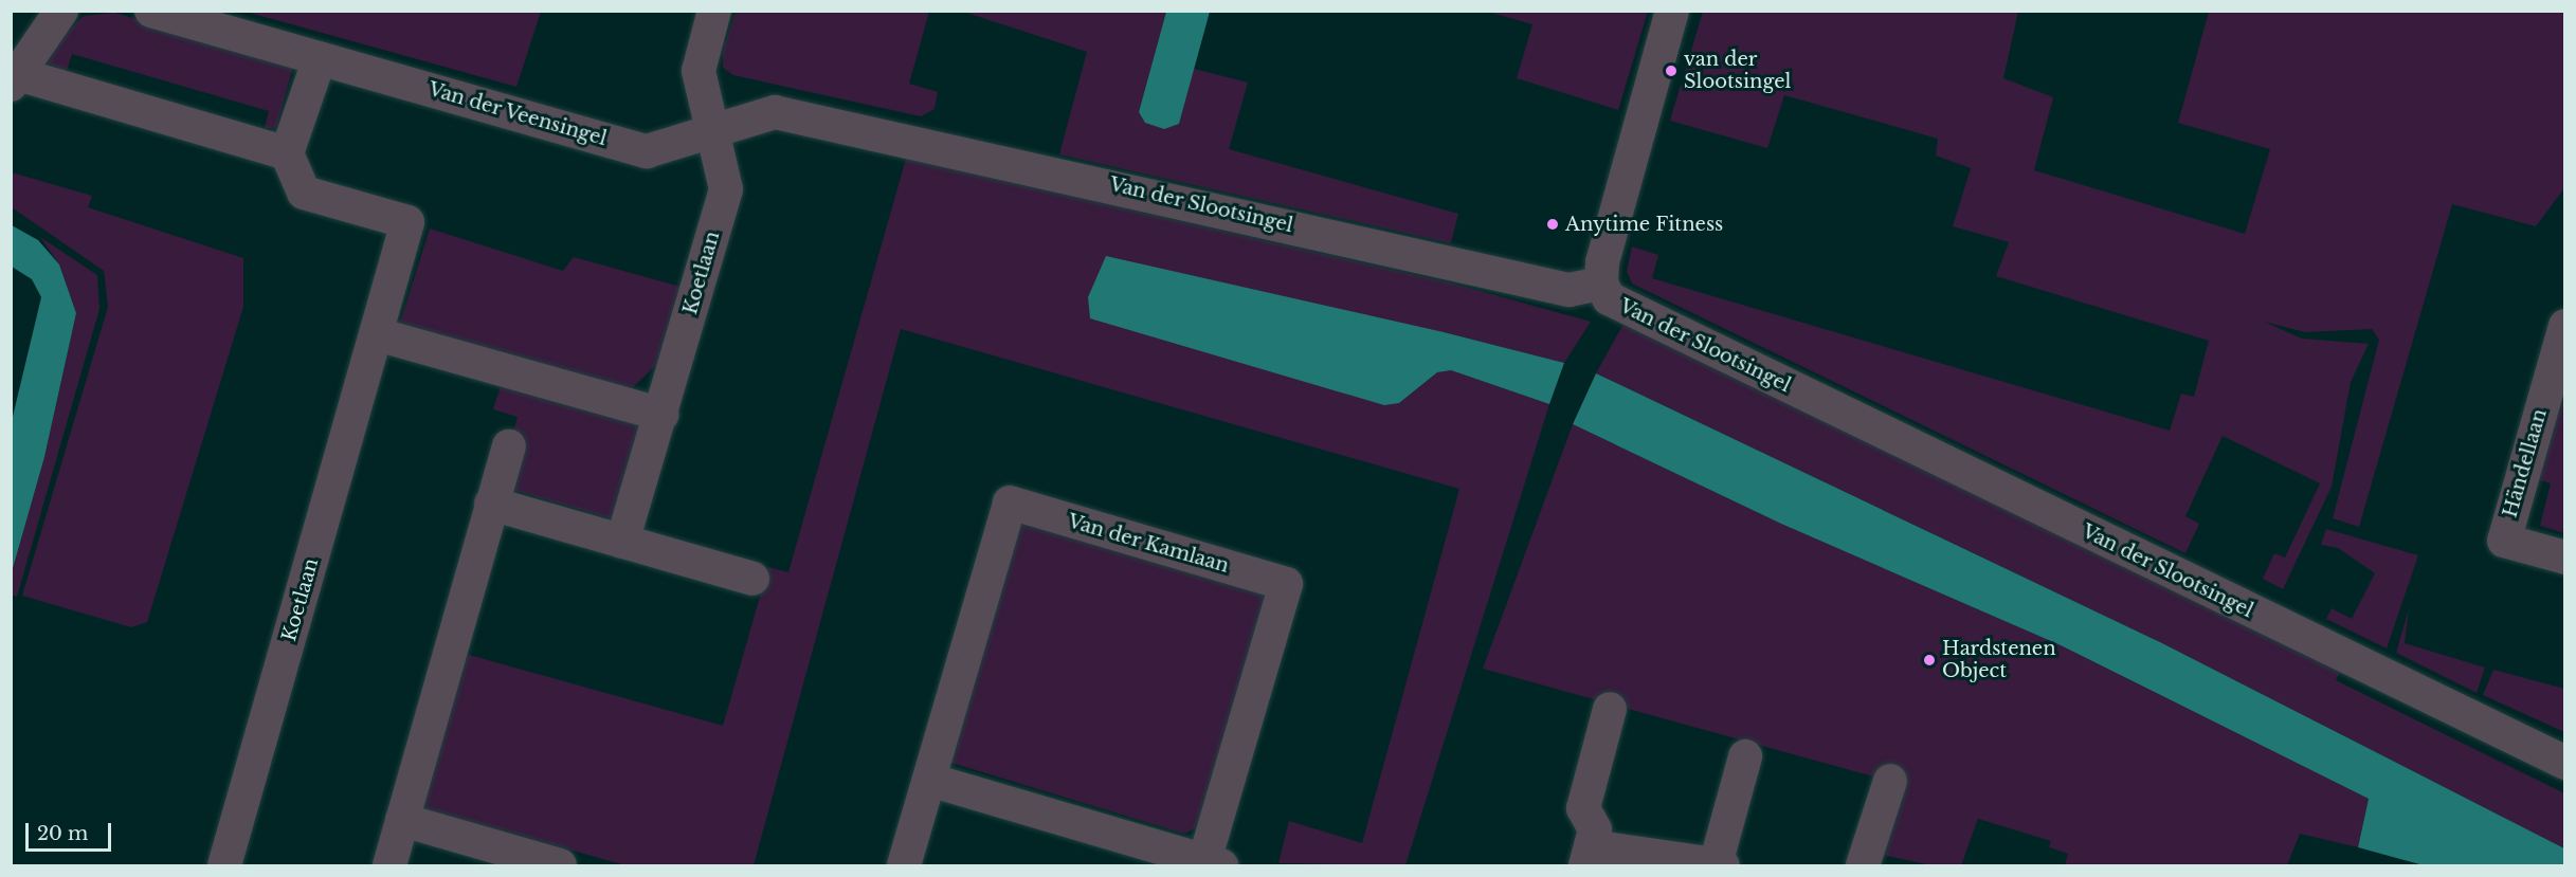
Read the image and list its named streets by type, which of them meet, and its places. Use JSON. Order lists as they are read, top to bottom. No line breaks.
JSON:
{"streets":{"street":["Van der Veensingel","Van der Slootsingel","Koetlaan","Händellaan","Van der Kamlaan"]},"crossings":[["Van der Veensingel","Van der Slootsingel"],["Van der Veensingel","Koetlaan"],["Van der Slootsingel","Koetlaan"]],"places":["van der Slootsingel","Anytime Fitness","Hardstenen Object"],"scale_bar":"20 m"}
